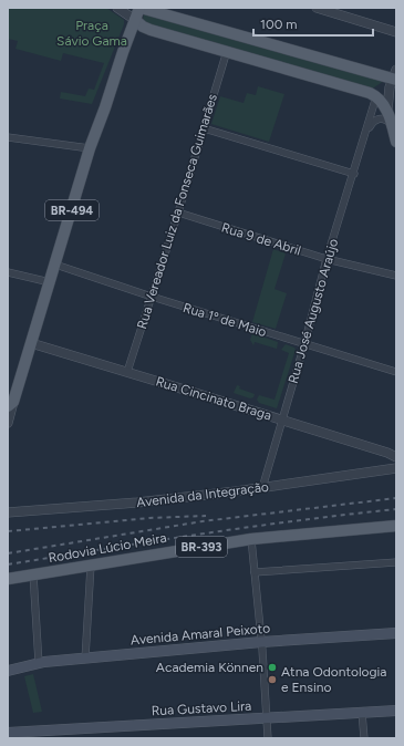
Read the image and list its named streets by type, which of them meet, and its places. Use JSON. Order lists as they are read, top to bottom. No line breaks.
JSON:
{"streets":{"main road":["BR-494","BR-393","Rodovia Lúcio Meira","Avenida Amaral Peixoto","Rua Gustavo Lira"],"street":["Rua Vereador Luiz da Fonseca Guimarães","Rua 9 de Abril","Rua José Augusto Araújo","Rua 1º de Maio","Rua Cincinato Braga","Avenida da Integração"]},"crossings":[["BR-494","Rua 1º de Maio"],["BR-494","Rua Cincinato Braga"],["Rua Vereador Luiz da Fonseca Guimarães","Rua 9 de Abril"],["Rua Vereador Luiz da Fonseca Guimarães","Rua 1º de Maio"],["Rua Vereador Luiz da Fonseca Guimarães","Rua Cincinato Braga"],["Rua 9 de Abril","Rua José Augusto Araújo"],["Rua José Augusto Araújo","Rua 1º de Maio"],["Rua José Augusto Araújo","Rua Cincinato Braga"],["Rua José Augusto Araújo","Avenida da Integração"]],"parks":["Praça Sávio Gama"],"places":["Academia Können","Atna Odontologia e Ensino"],"scale_bar":"100 m"}
